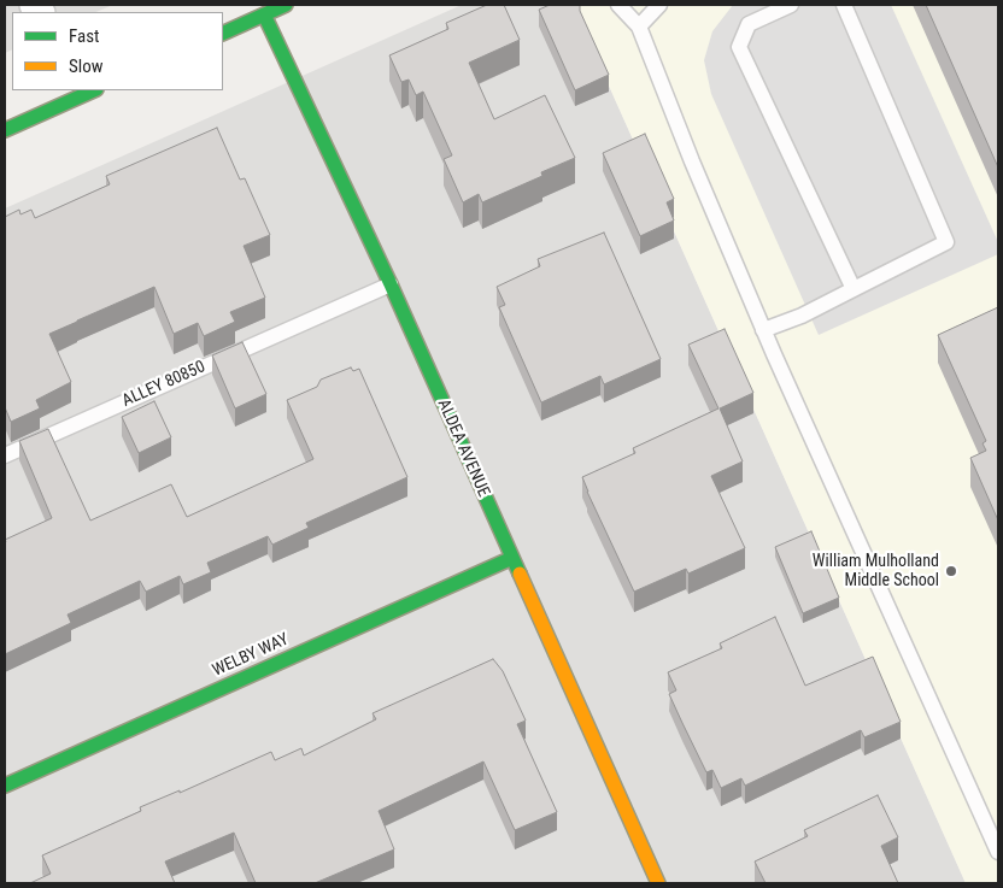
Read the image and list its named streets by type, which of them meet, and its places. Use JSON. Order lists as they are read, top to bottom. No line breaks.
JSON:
{"streets":{"street":["ALDEA AVENUE","WELBY WAY"],"lane":["ALLEY 80850"]},"crossings":[["ALLEY 80850","ALDEA AVENUE"],["ALDEA AVENUE","WELBY WAY"]],"places":["William Mulholland Middle School"],"legend":["Fast","Slow"]}
